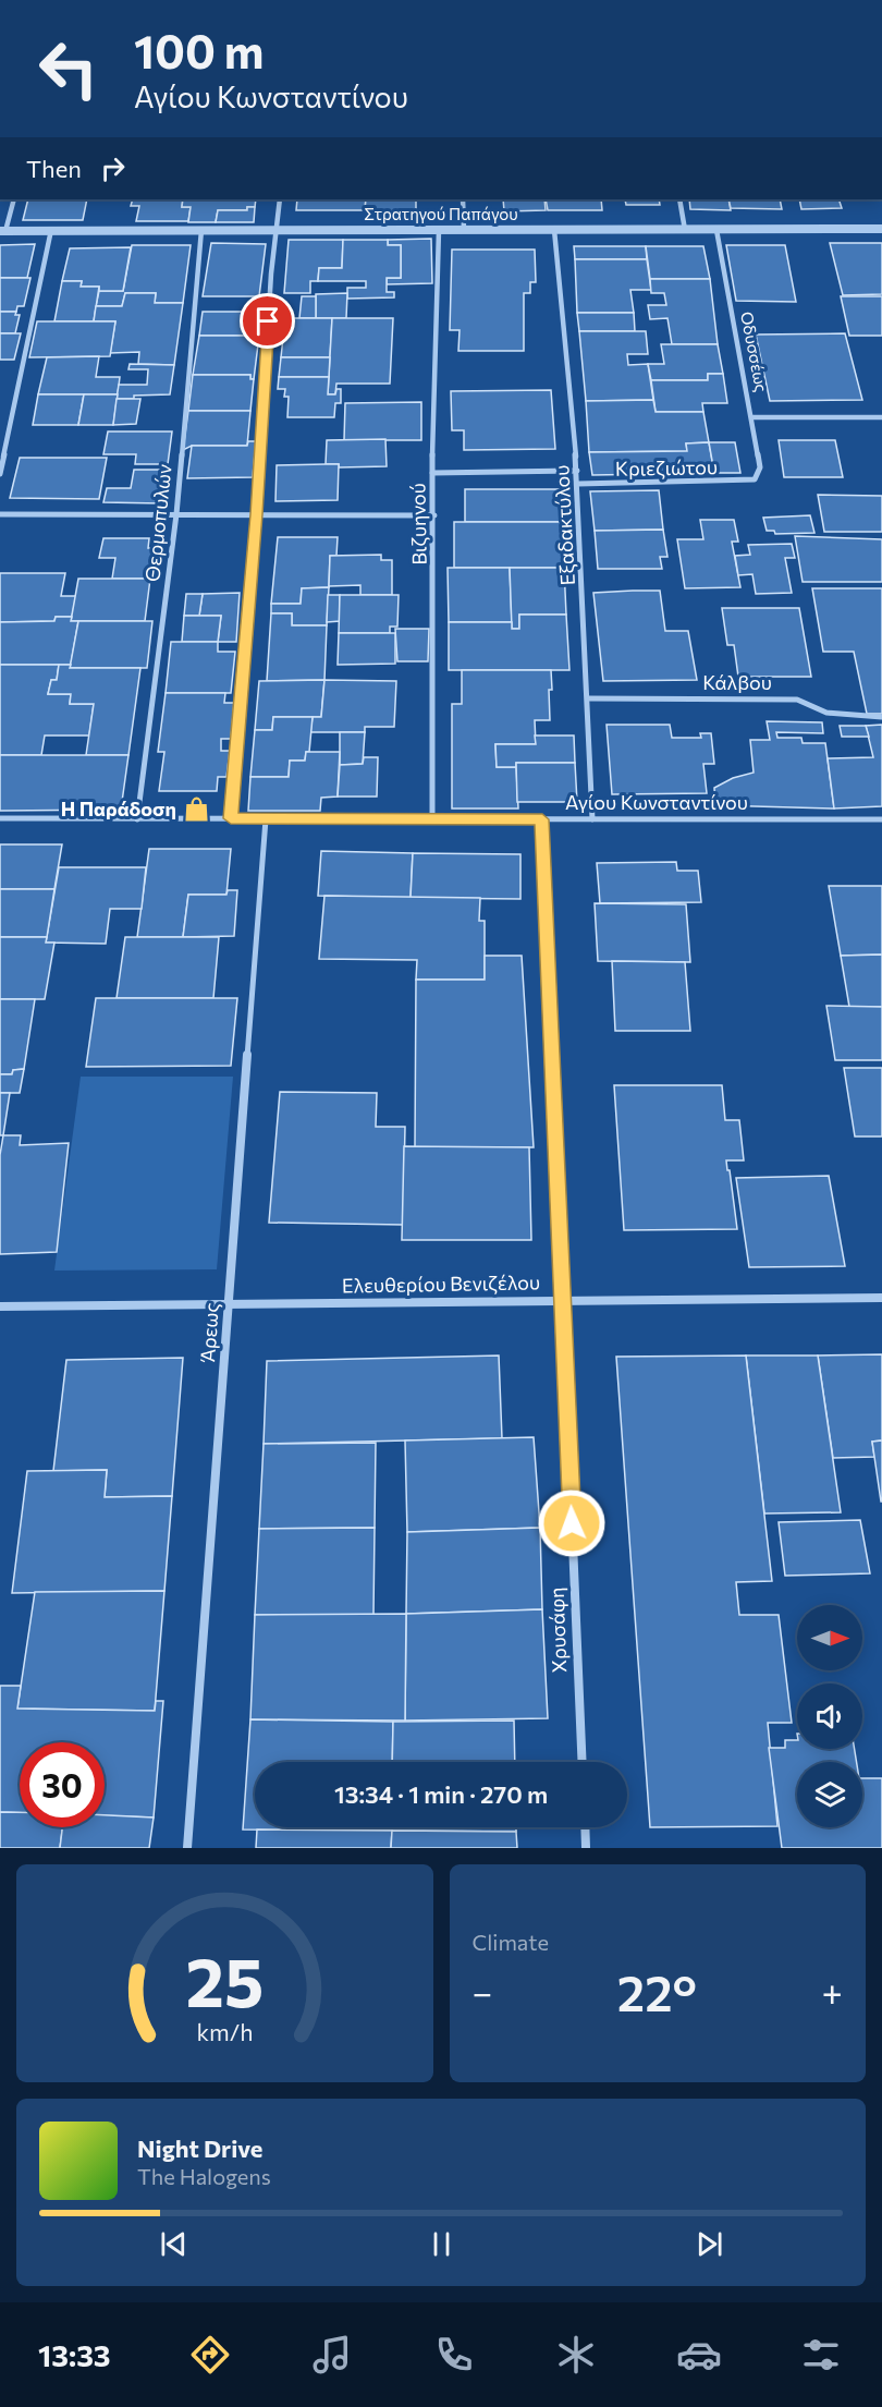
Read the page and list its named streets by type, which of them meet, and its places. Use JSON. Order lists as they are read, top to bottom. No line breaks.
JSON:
{"streets":{"street":["Στρατηγού Παπάγου","Οδυσσέως","Κριεζιώτου","Θερμοπυλών","Βιζυηνού","Εξαδακτύλου","Κάλβου","Αγίου Κωνσταντίνου","Ελευθερίου Βενιζέλου","Άρεως","Χρυσάφη"]},"crossings":[["Στρατηγού Παπάγου","Οδυσσέως"],["Στρατηγού Παπάγου","Θερμοπυλών"],["Στρατηγού Παπάγου","Βιζυηνού"],["Στρατηγού Παπάγου","Εξαδακτύλου"],["Οδυσσέως","Κριεζιώτου"],["Κριεζιώτου","Εξαδακτύλου"],["Θερμοπυλών","Αγίου Κωνσταντίνου"],["Βιζυηνού","Αγίου Κωνσταντίνου"],["Εξαδακτύλου","Κάλβου"],["Εξαδακτύλου","Αγίου Κωνσταντίνου"],["Αγίου Κωνσταντίνου","Άρεως"],["Αγίου Κωνσταντίνου","Χρυσάφη"],["Ελευθερίου Βενιζέλου","Άρεως"],["Ελευθερίου Βενιζέλου","Χρυσάφη"]],"places":{"shop":["Η Παράδοση"]},"north":"right","page":{"turn":["100 m","Αγίου Κωνσταντίνου"],"then":"Then","limit":"30","trip":"13:34 · 1 min · 270 m","tile":"Climate","heat":["−","22°","+"],"song":["Night Drive","The Halogens"],"tabs":"13:33","gauge":["25","km/h"]}}
